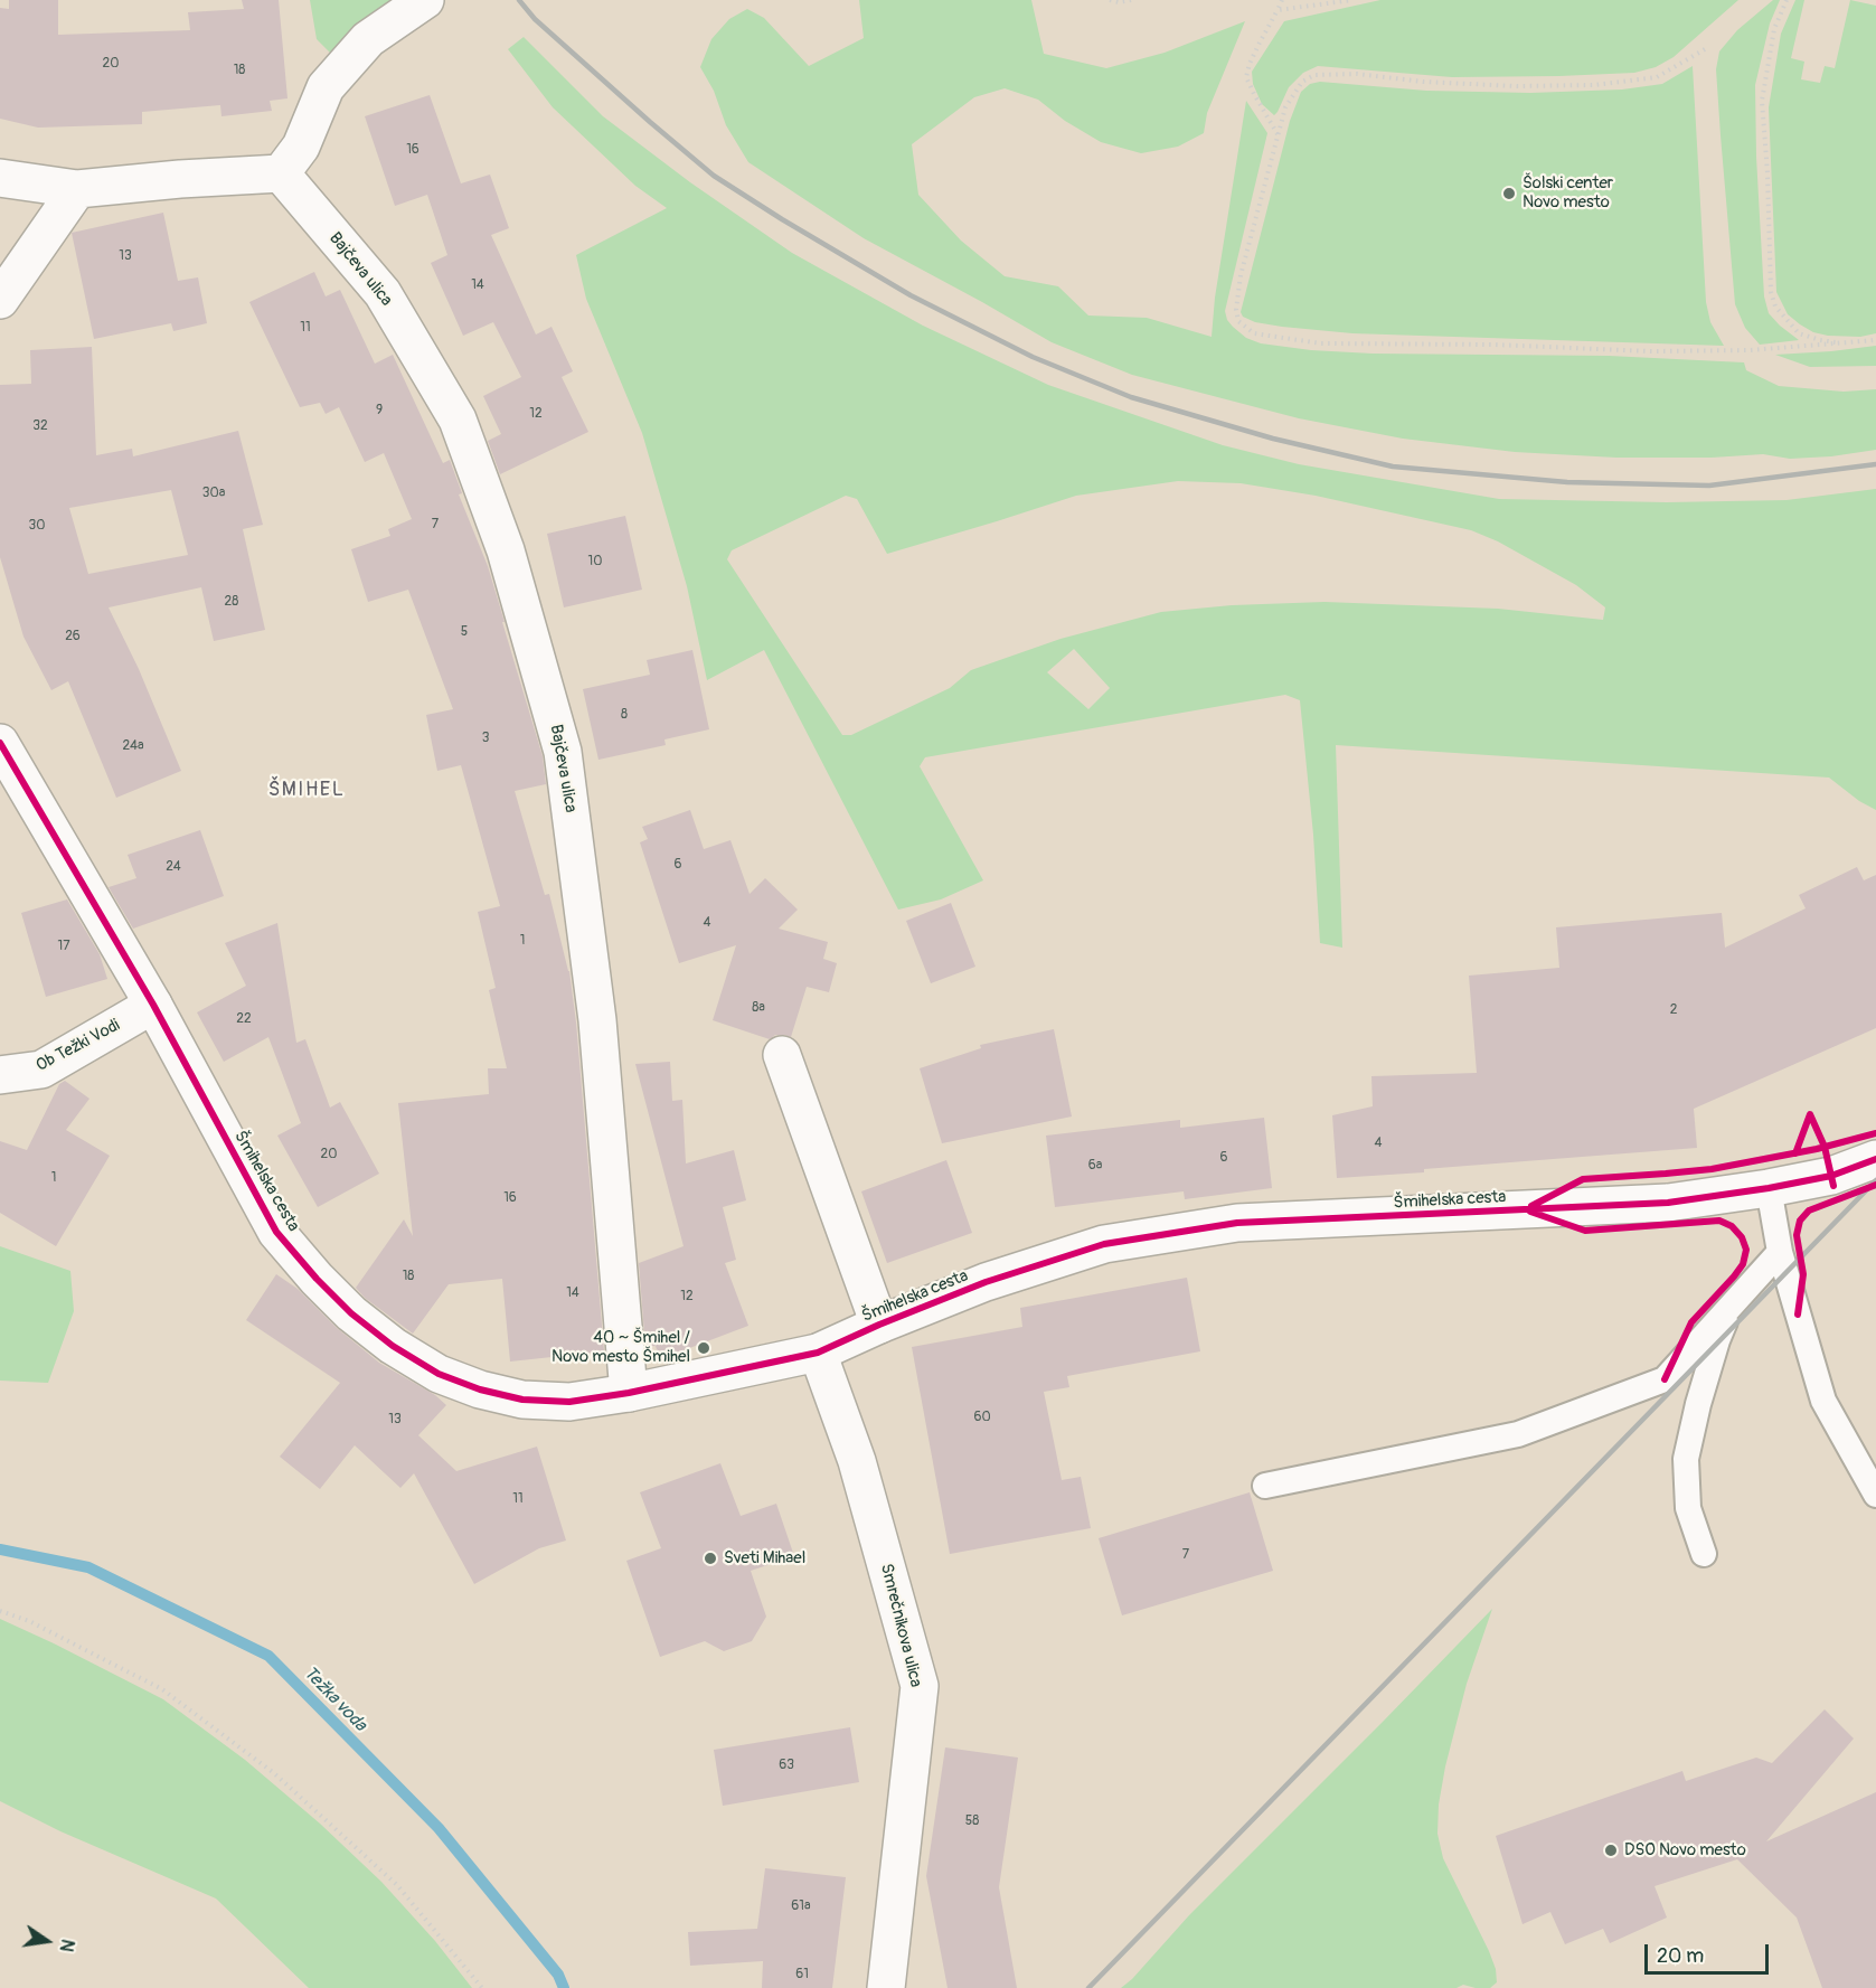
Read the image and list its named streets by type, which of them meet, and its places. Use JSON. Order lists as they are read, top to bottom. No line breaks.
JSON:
{"streets":{"street":["Bajčeva ulica","Ob Težki Vodi","Šmihelska cesta","Smrečnikova ulica"]},"crossings":[["Bajčeva ulica","Šmihelska cesta"],["Ob Težki Vodi","Šmihelska cesta"],["Šmihelska cesta","Smrečnikova ulica"]],"districts":["ŠMIHEL"],"water":["Težka voda"],"places":["Šolski center Novo mesto","40 ~ Šmihel / Novo mesto Šmihel","Sveti Mihael","DSO Novo mesto"],"house_numbers":["20","18","16","13","14","11","9","12","32","30a","7","30","10","28","5","26","8","3","24a","6","24","4","1","17","8a","2","22","4","20","6","6a","1","16","18","14","12","60","13","11","7","63","58","61a","61"],"scale_bar":"20 m","north":"right"}
